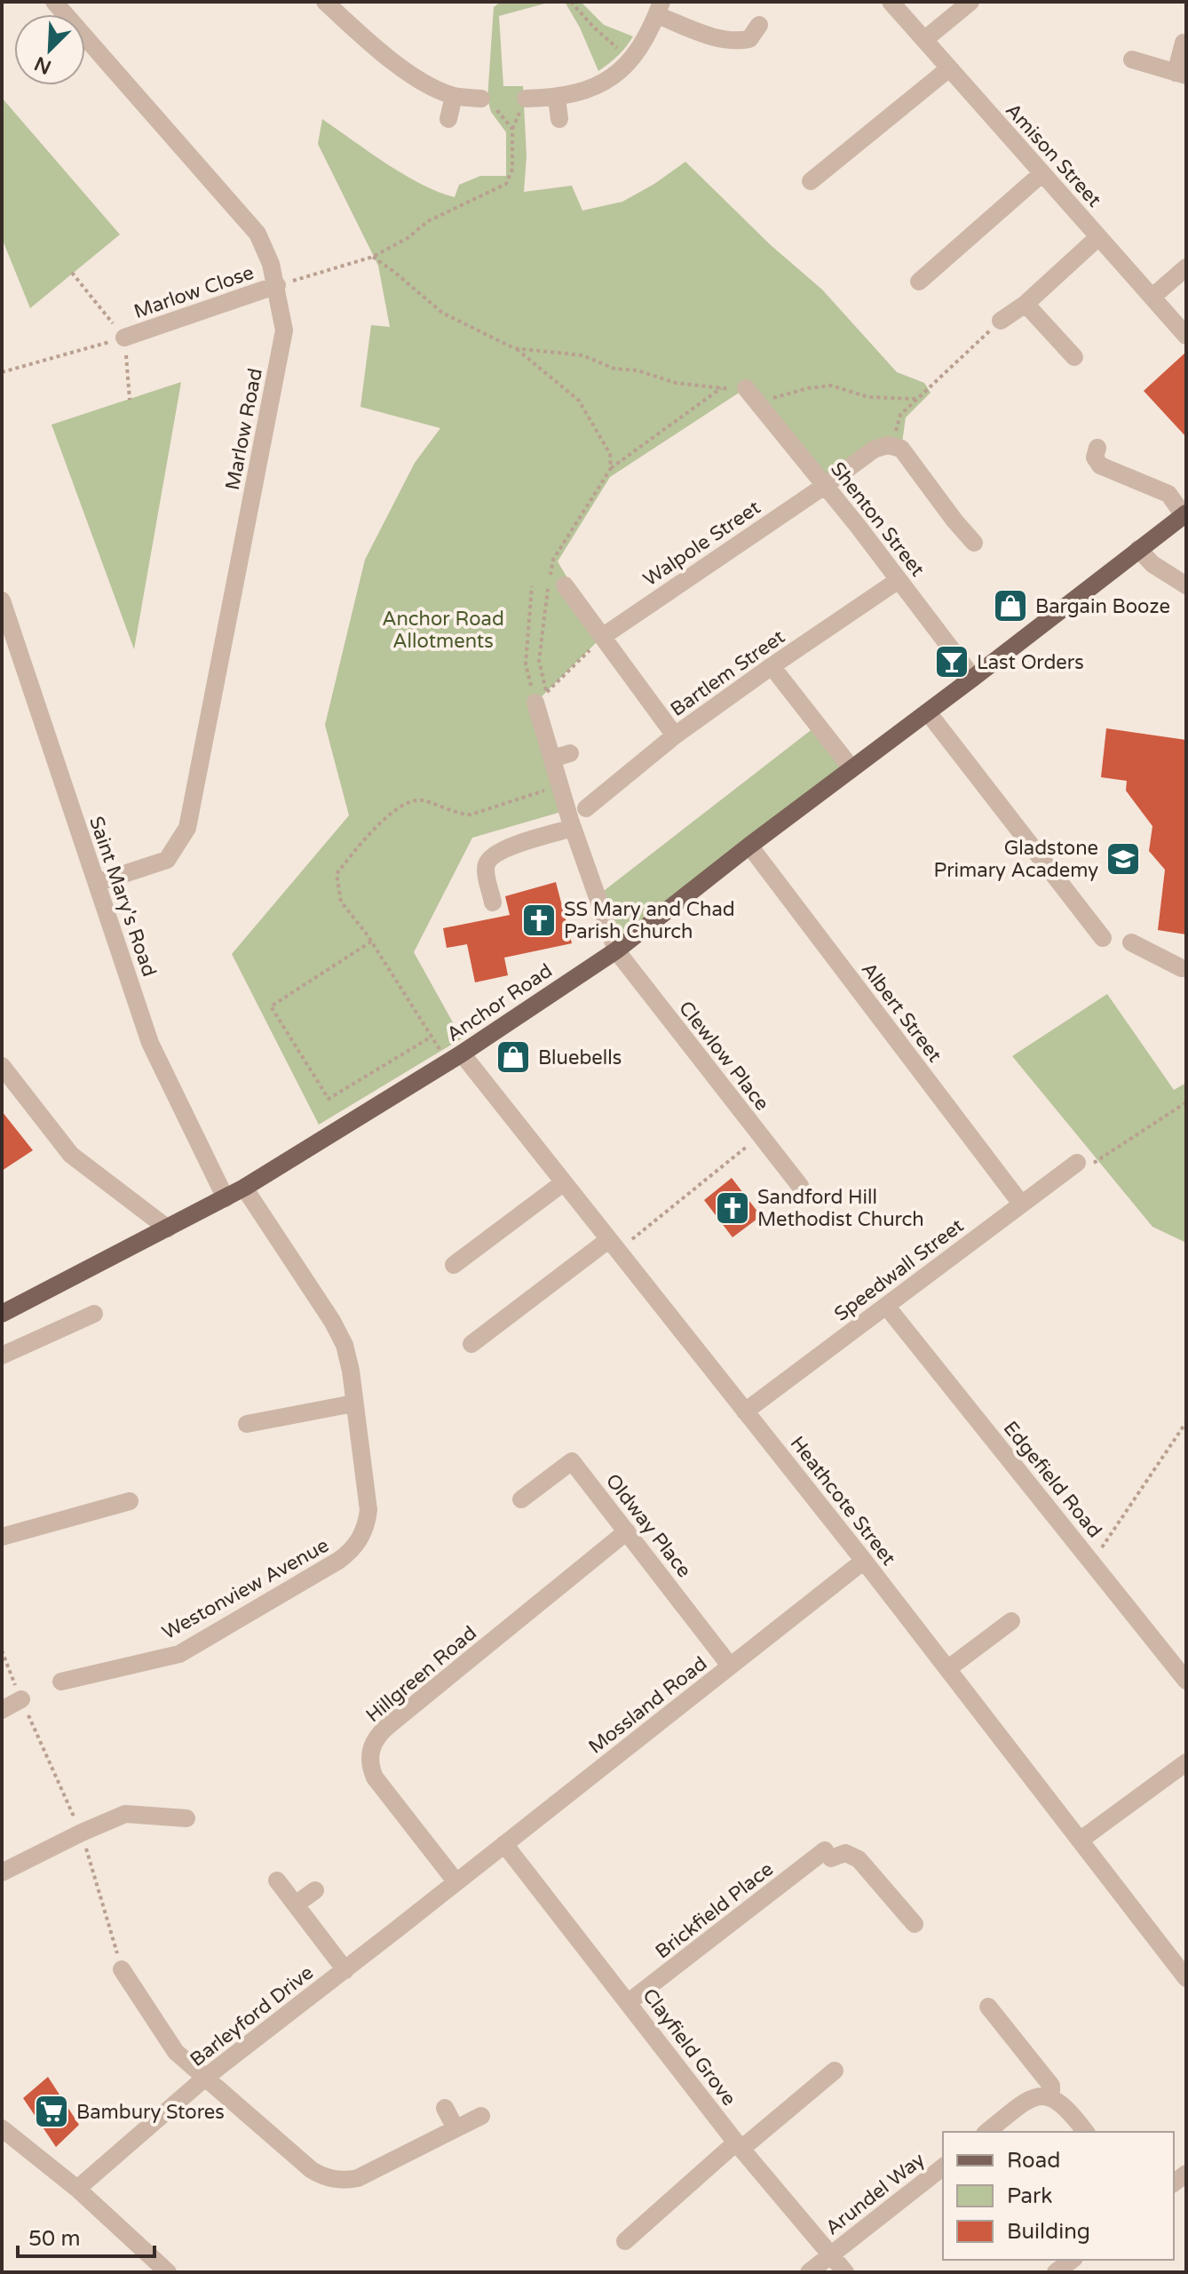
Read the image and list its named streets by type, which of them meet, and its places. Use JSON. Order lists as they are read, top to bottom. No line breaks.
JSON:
{"streets":{"main road":["Anchor Road"],"street":["Amison Street","Marlow Close","Marlow Road","Shenton Street","Walpole Street","Bartlem Street","Saint Mary's Road","Albert Street","Clewlow Place","Speedwall Street","Edgefield Road","Heathcote Street","Oldway Place","Westonview Avenue","Hillgreen Road","Mossland Road","Brickfield Place","Barleyford Drive","Clayfield Grove","Arundel Way"]},"crossings":[["Marlow Close","Marlow Road"],["Marlow Road","Saint Mary's Road"],["Shenton Street","Walpole Street"],["Shenton Street","Bartlem Street"],["Shenton Street","Anchor Road"],["Saint Mary's Road","Anchor Road"],["Anchor Road","Albert Street"],["Anchor Road","Clewlow Place"],["Anchor Road","Heathcote Street"],["Anchor Road","Westonview Avenue"],["Albert Street","Speedwall Street"],["Speedwall Street","Edgefield Road"],["Speedwall Street","Heathcote Street"],["Heathcote Street","Mossland Road"],["Oldway Place","Hillgreen Road"],["Oldway Place","Mossland Road"],["Hillgreen Road","Mossland Road"],["Hillgreen Road","Barleyford Drive"],["Mossland Road","Barleyford Drive"],["Mossland Road","Clayfield Grove"],["Brickfield Place","Clayfield Grove"],["Clayfield Grove","Arundel Way"]],"parks":["Anchor Road Allotments"],"places":{"shop":["Bargain Booze","Bluebells"],"bar":["Last Orders"],"school or university":["Gladstone Primary Academy"],"church":["SS Mary and Chad Parish Church","Sandford Hill Methodist Church"],"supermarket":["Bambury Stores"]},"legend":["Road","Park","Building"],"scale_bar":"50 m","north":"bottom left"}
